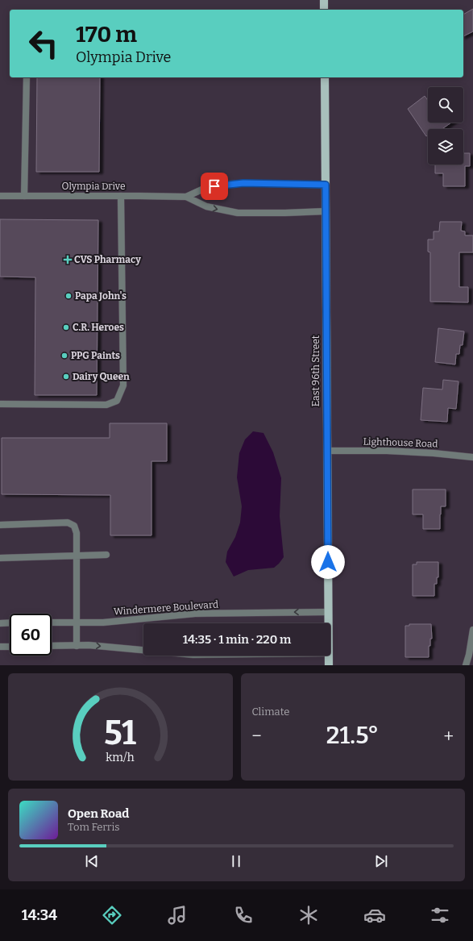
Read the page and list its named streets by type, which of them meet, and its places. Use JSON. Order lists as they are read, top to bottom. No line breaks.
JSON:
{"streets":{"main road":["East 96th Street"],"street":["Olympia Drive","Lighthouse Road","Windermere Boulevard"]},"crossings":[["Olympia Drive","East 96th Street"],["East 96th Street","Lighthouse Road"],["East 96th Street","Windermere Boulevard"]],"one_way":["Windermere Boulevard"],"places":{"health":["CVS Pharmacy"],"other":["Papa John's","C.R. Heroes","PPG Paints","Dairy Queen"]},"page":{"turn":["170 m","Olympia Drive"],"limit":"60","trip":"14:35 · 1 min · 220 m","tile":"Climate","heat":["−","21.5°","+"],"song":["Open Road","Tom Ferris"],"tabs":"14:34","gauge":["51","km/h"]}}
